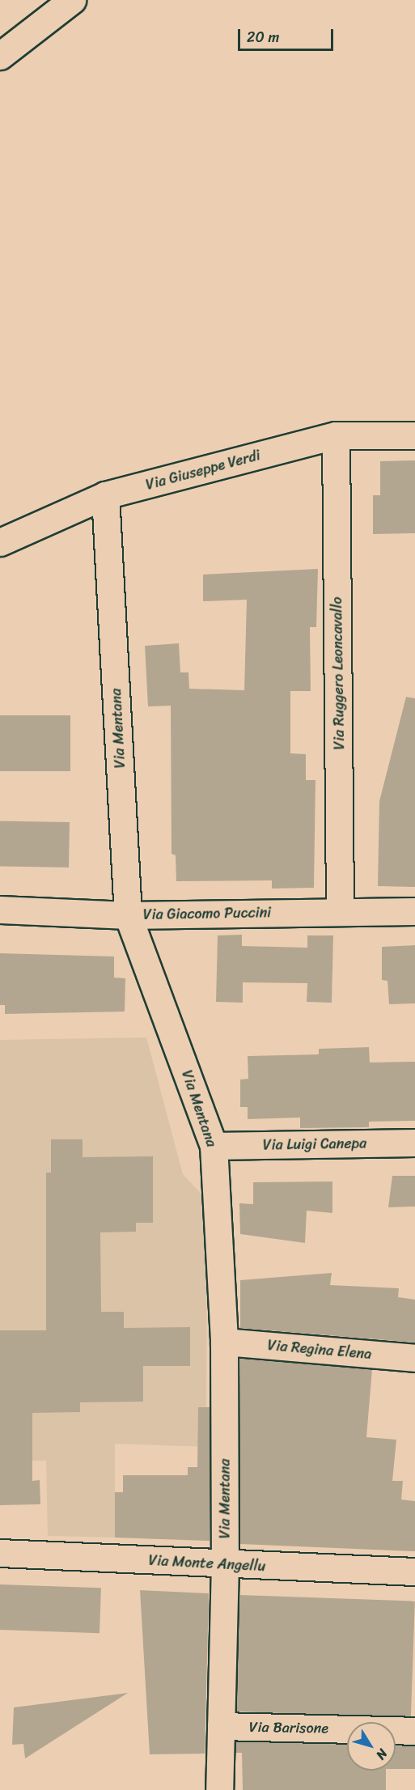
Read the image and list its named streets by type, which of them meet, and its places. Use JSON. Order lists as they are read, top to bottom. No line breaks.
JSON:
{"streets":{"street":["Via Giuseppe Verdi","Via Ruggero Leoncavallo","Via Mentana","Via Giacomo Puccini","Via Luigi Canepa","Via Regina Elena","Via Monte Angellu","Via Barisone"]},"crossings":[["Via Giuseppe Verdi","Via Ruggero Leoncavallo"],["Via Giuseppe Verdi","Via Mentana"],["Via Ruggero Leoncavallo","Via Giacomo Puccini"],["Via Mentana","Via Giacomo Puccini"],["Via Mentana","Via Luigi Canepa"],["Via Mentana","Via Regina Elena"],["Via Mentana","Via Monte Angellu"],["Via Mentana","Via Barisone"]],"scale_bar":"20 m","north":"bottom right"}
